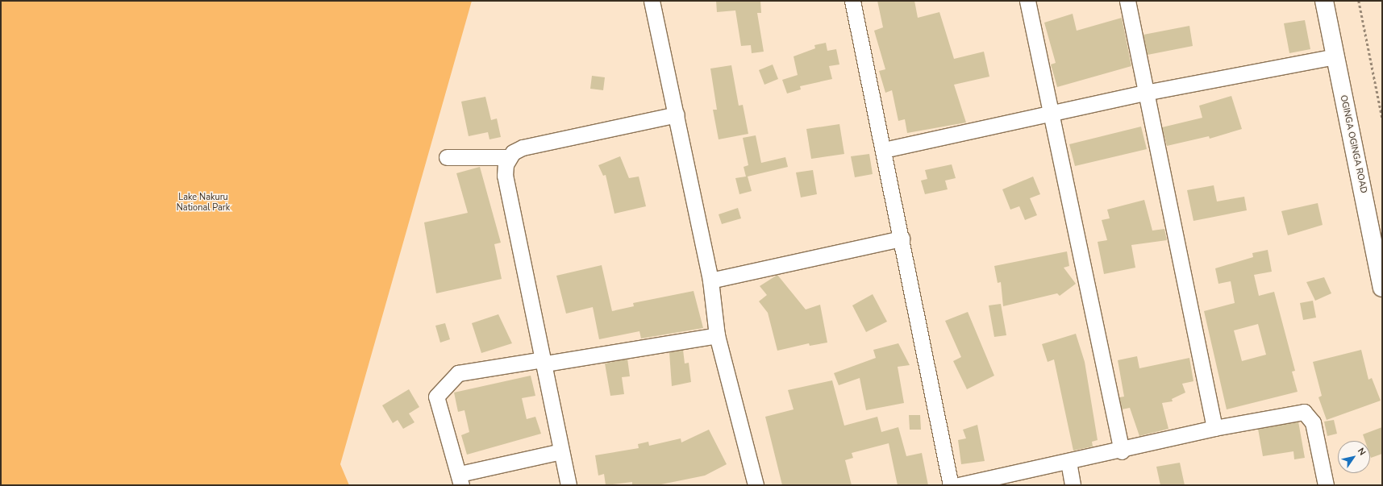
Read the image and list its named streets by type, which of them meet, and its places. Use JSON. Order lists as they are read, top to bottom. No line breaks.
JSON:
{"streets":{"street":["OGINGA OGINGA ROAD"]},"parks":["Lake Nakuru National Park"],"north":"top right"}
